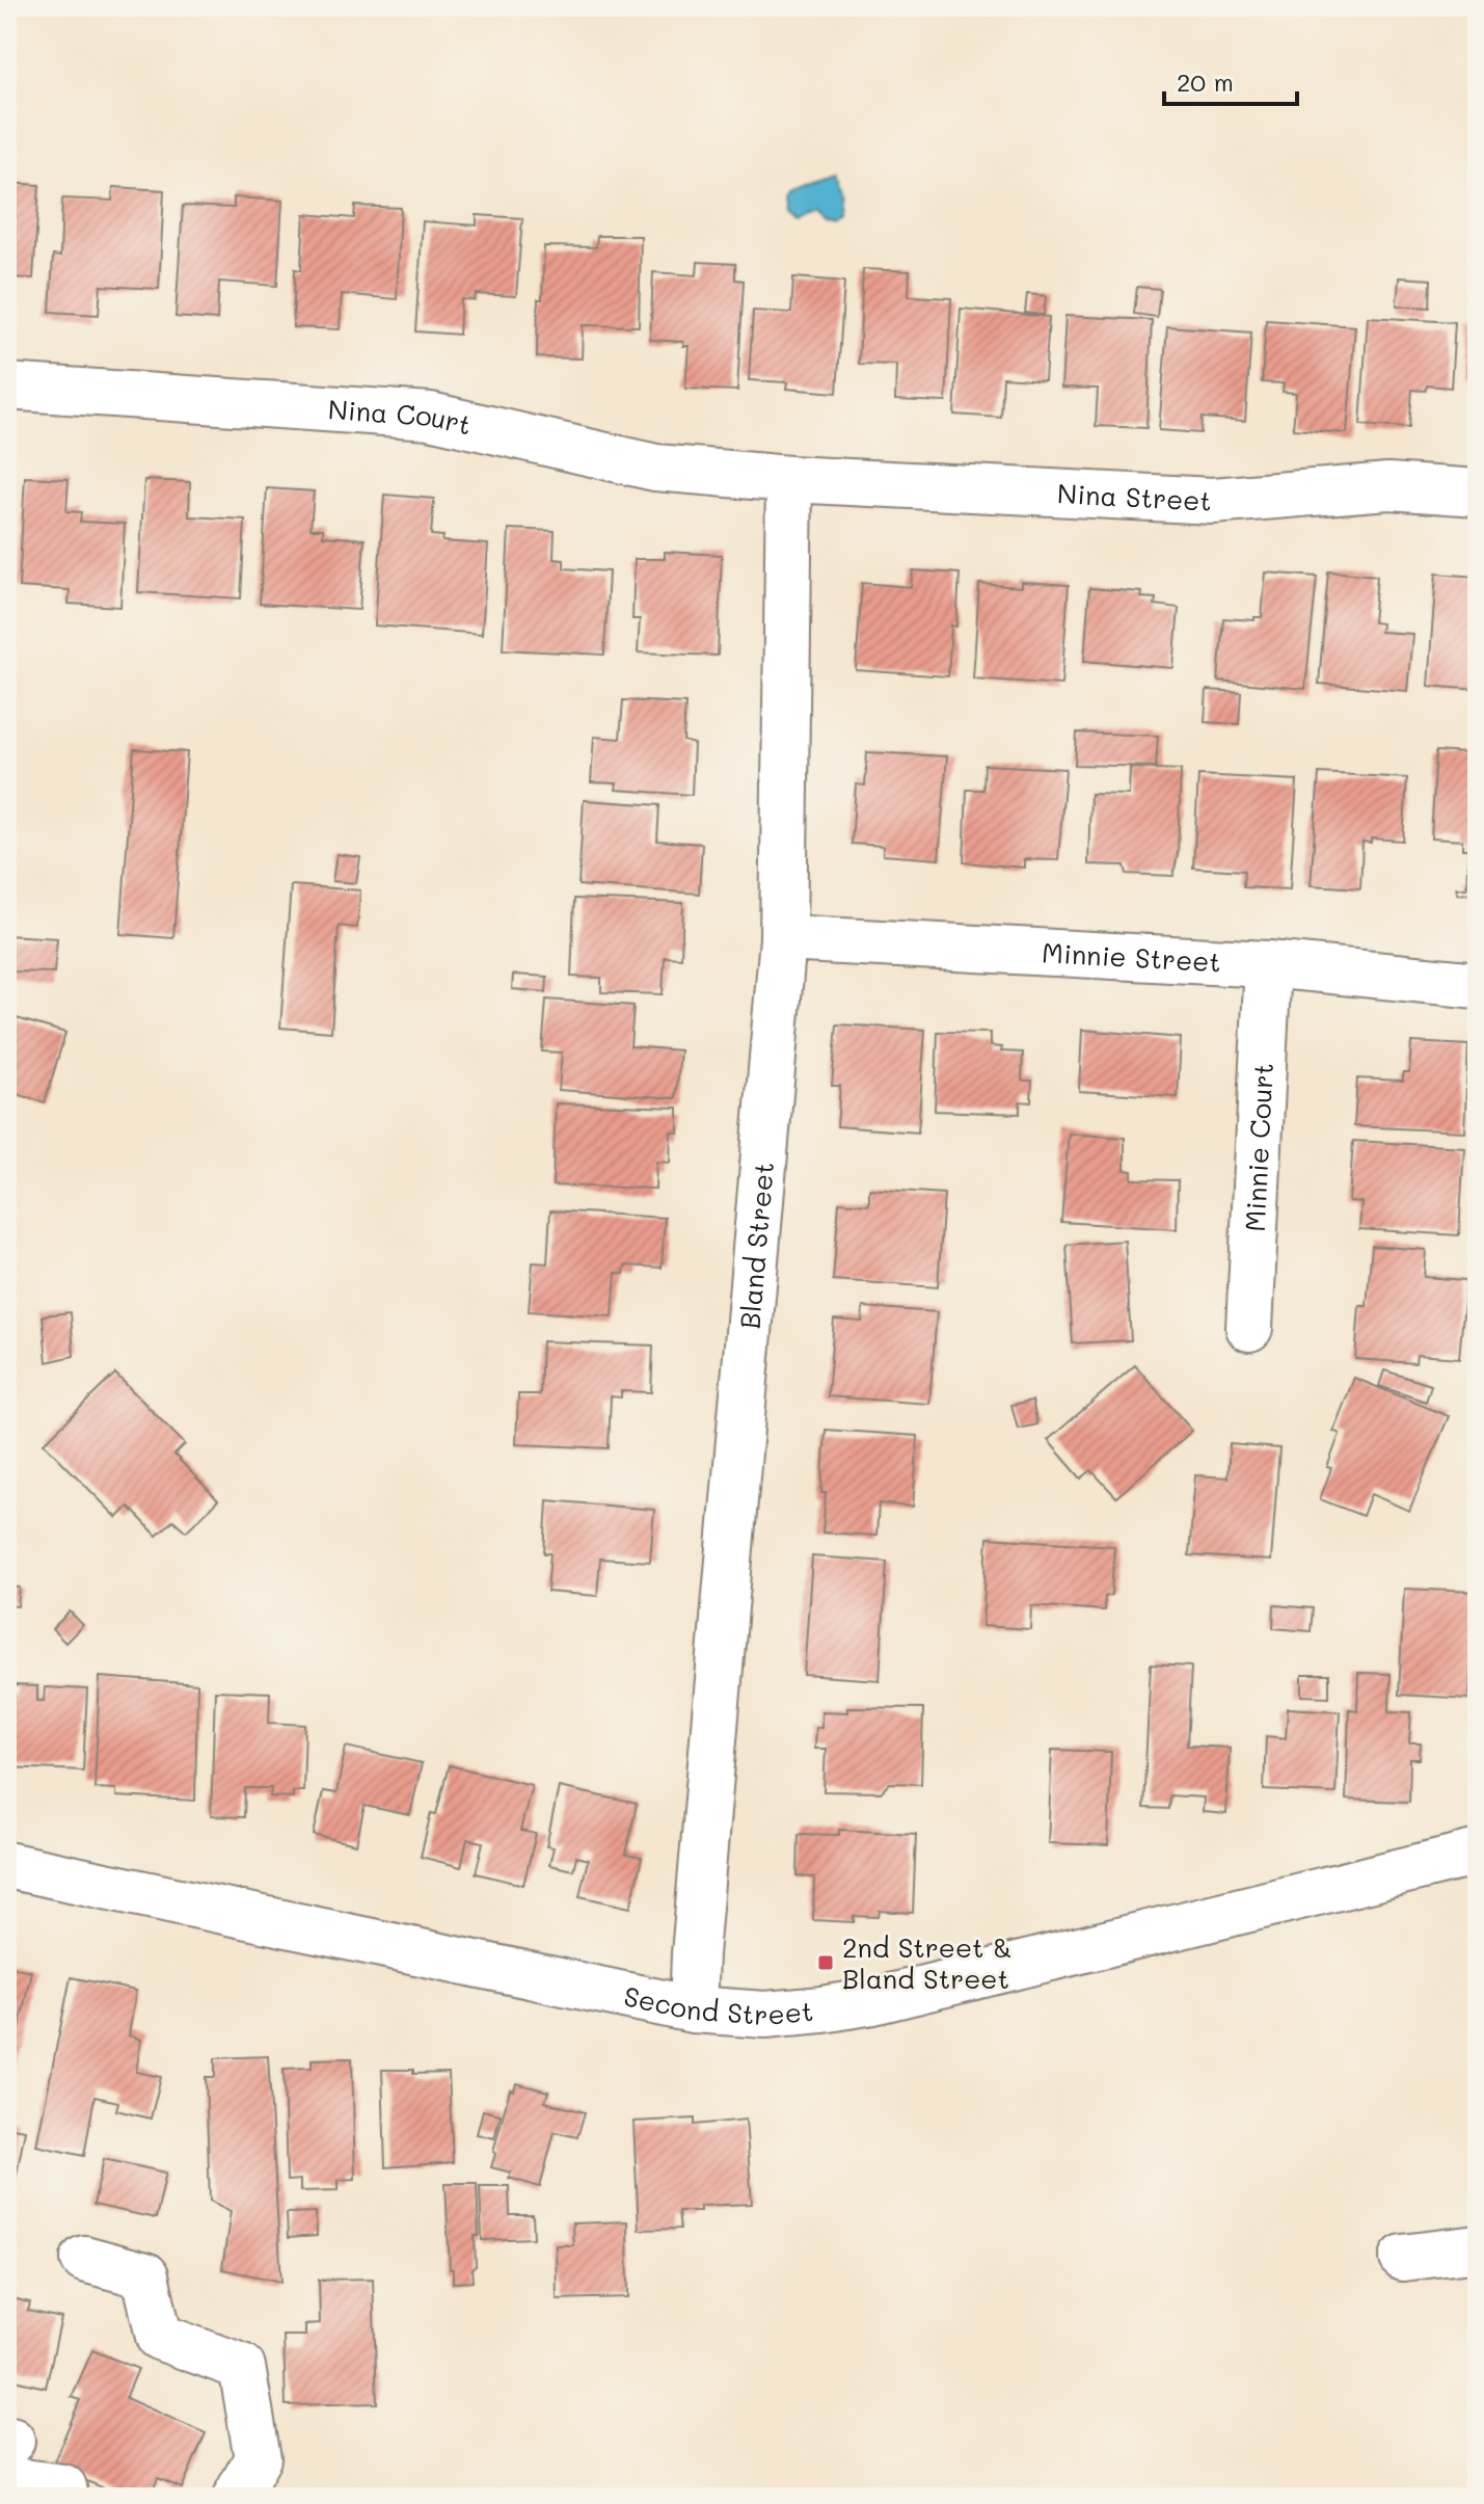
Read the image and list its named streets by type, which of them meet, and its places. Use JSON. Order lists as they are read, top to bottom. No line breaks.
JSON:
{"streets":{"street":["Nina Court","Nina Street","Minnie Street","Minnie Court","Bland Street","Second Street"]},"crossings":[["Nina Court","Nina Street"],["Nina Court","Bland Street"],["Nina Street","Bland Street"],["Minnie Street","Minnie Court"],["Minnie Street","Bland Street"],["Bland Street","Second Street"]],"places":{"transit":["2nd Street & Bland Street"]},"scale_bar":"20 m"}
